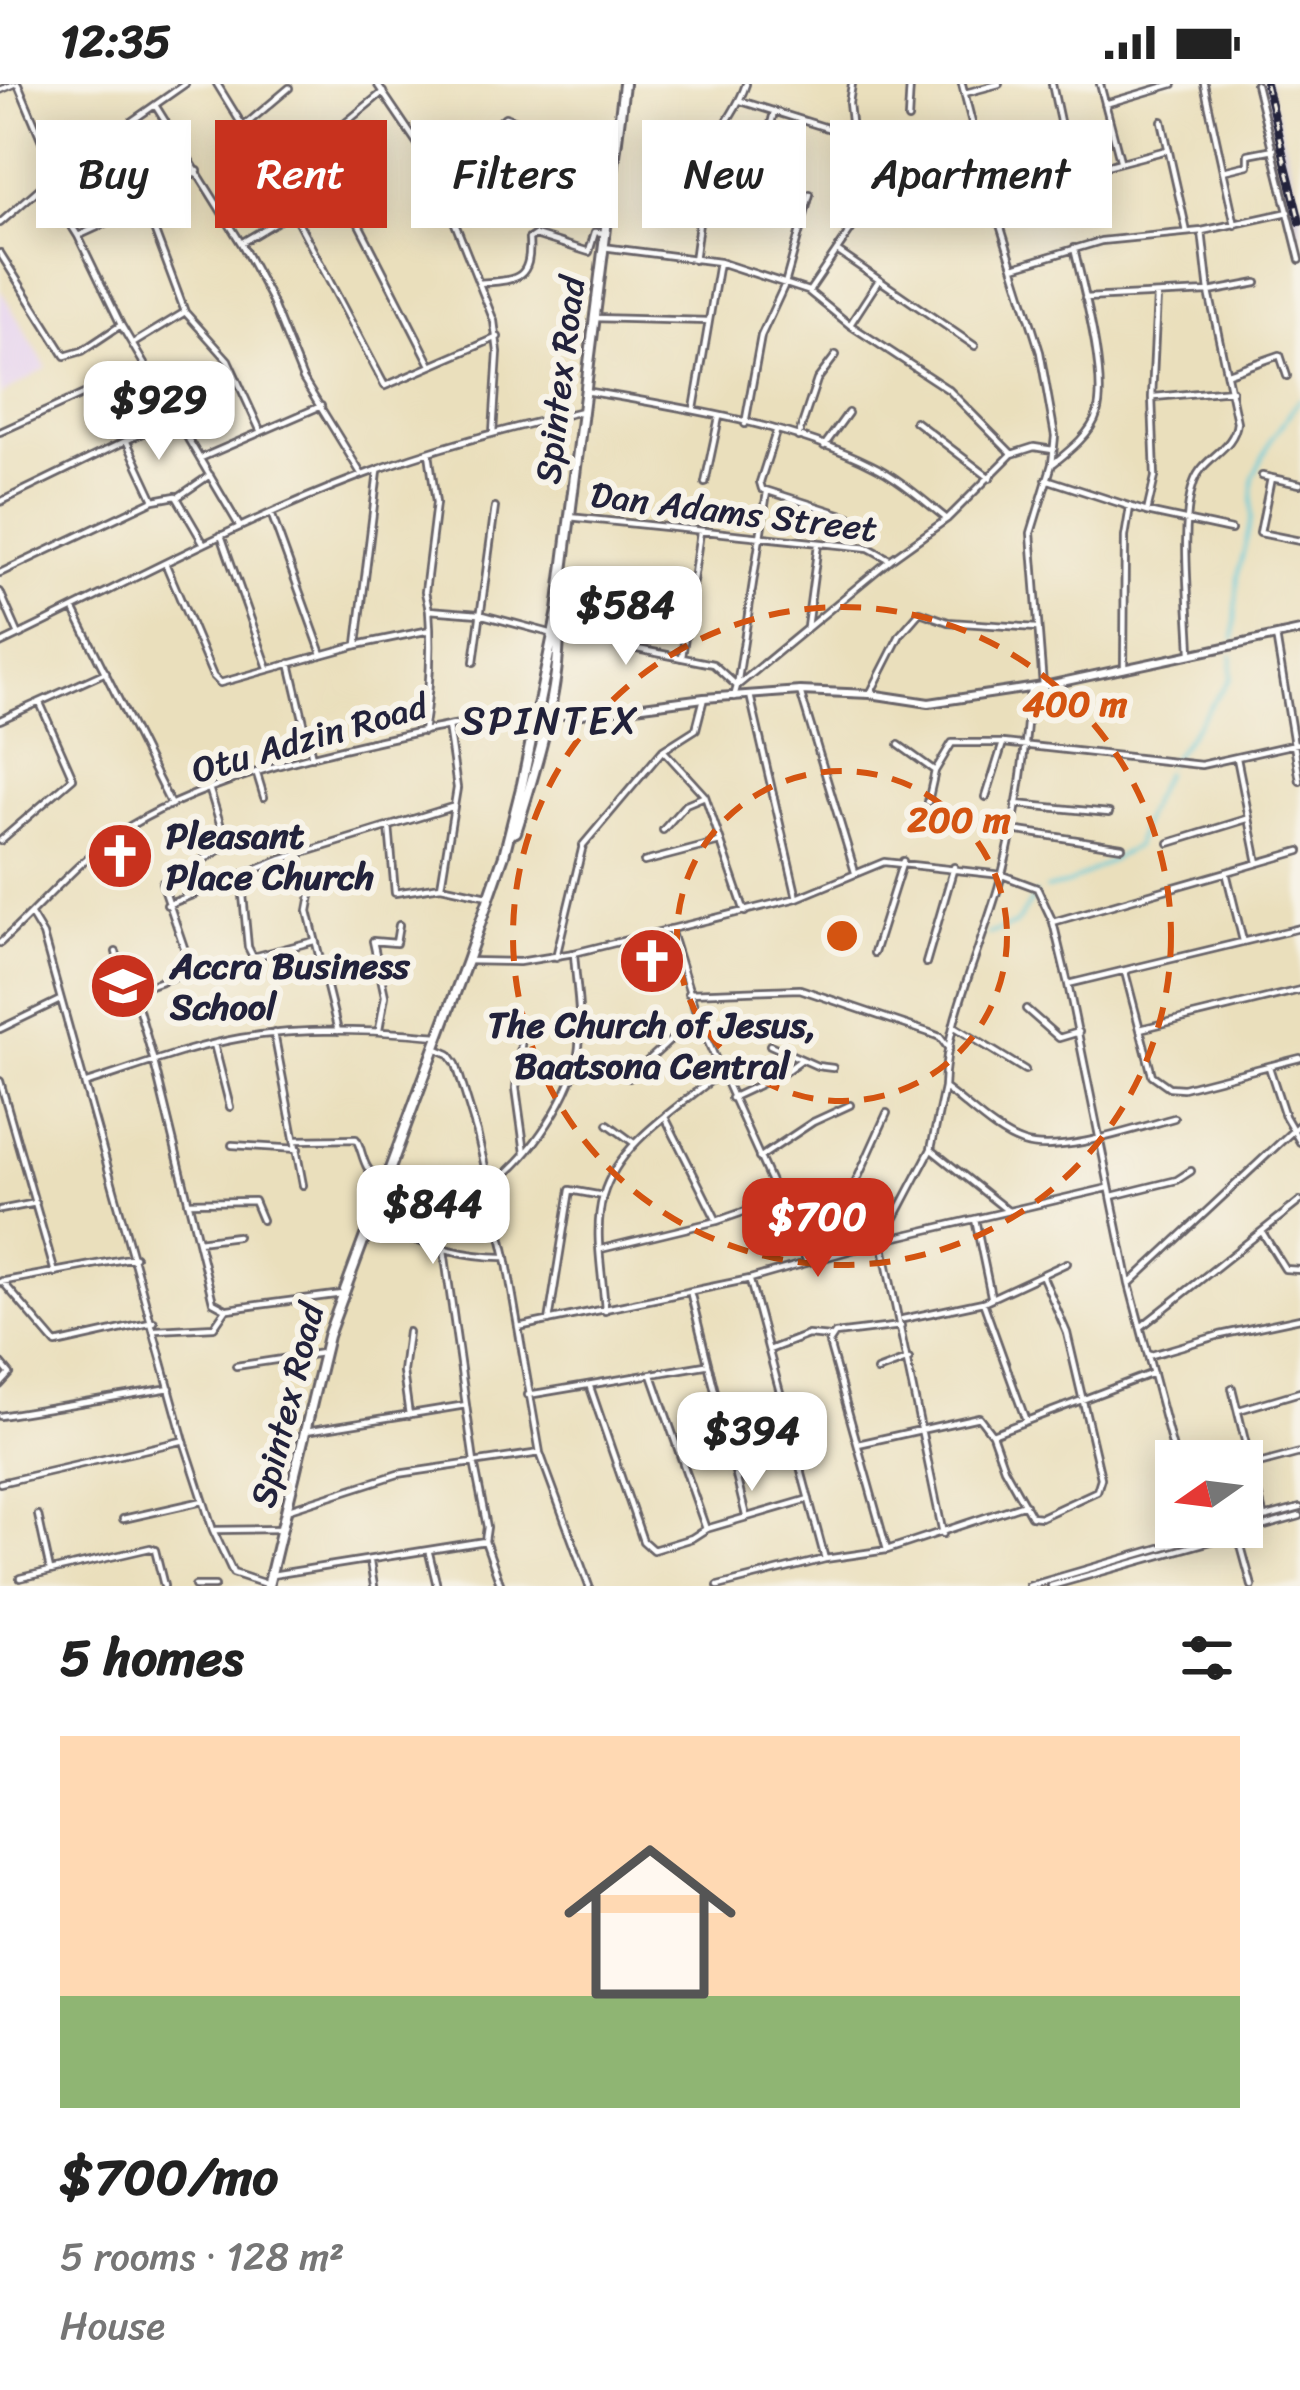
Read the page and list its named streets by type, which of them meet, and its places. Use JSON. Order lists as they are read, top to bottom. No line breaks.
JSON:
{"streets":{"main road":["Spintex Road"],"street":["Dan Adams Street","Otu Adzin Road"]},"crossings":[["Spintex Road","Dan Adams Street"],["Spintex Road","Otu Adzin Road"]],"districts":["SPINTEX"],"places":{"church":["Pleasant Place Church","The Church of Jesus, Baatsona Central"],"school or university":["Accra Business School"]},"north":"left","page":{"status":"12:35","chip":["Buy","Rent","Filters","New","Apartment"],"price":["$929","$584","$844","$700","$394"],"heading":"5 homes","list":[{"name":"$700/mo","note":"5 rooms · 128 m² · House"}]},"rings":["400 m","200 m"]}
